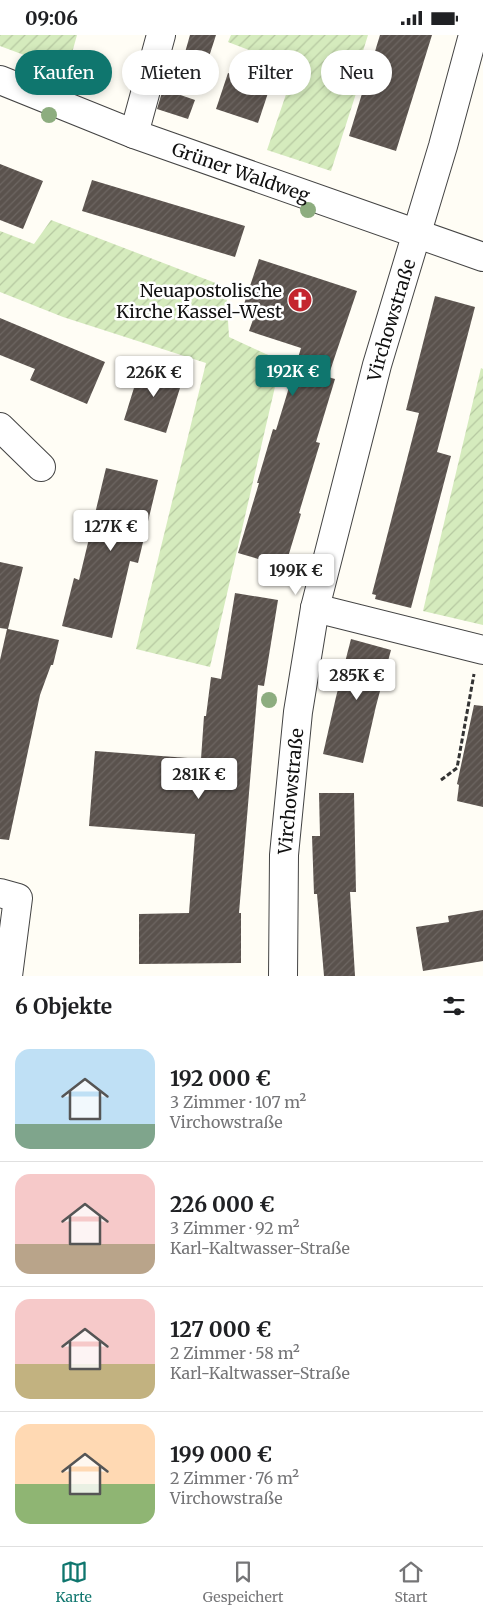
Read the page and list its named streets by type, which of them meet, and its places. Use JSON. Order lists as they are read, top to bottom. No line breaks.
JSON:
{"streets":{"street":["Grüner Waldweg","Virchowstraße"]},"crossings":[["Grüner Waldweg","Virchowstraße"]],"places":{"church":["Neuapostolische Kirche Kassel-West"]},"page":{"status":"09:06","chip":["Kaufen","Mieten","Filter","Neu"],"price":["192K €","226K €","127K €","199K €","285K €","281K €"],"heading":"6 Objekte","list":[{"name":"192 000 €","note":"3 Zimmer · 107 m² · Virchowstraße"},{"name":"226 000 €","note":"3 Zimmer · 92 m² · Karl-Kaltwasser-Straße"},{"name":"127 000 €","note":"2 Zimmer · 58 m² · Karl-Kaltwasser-Straße"},{"name":"199 000 €","note":"2 Zimmer · 76 m² · Virchowstraße"}],"tabs":["Karte","Gespeichert","Start"]}}
